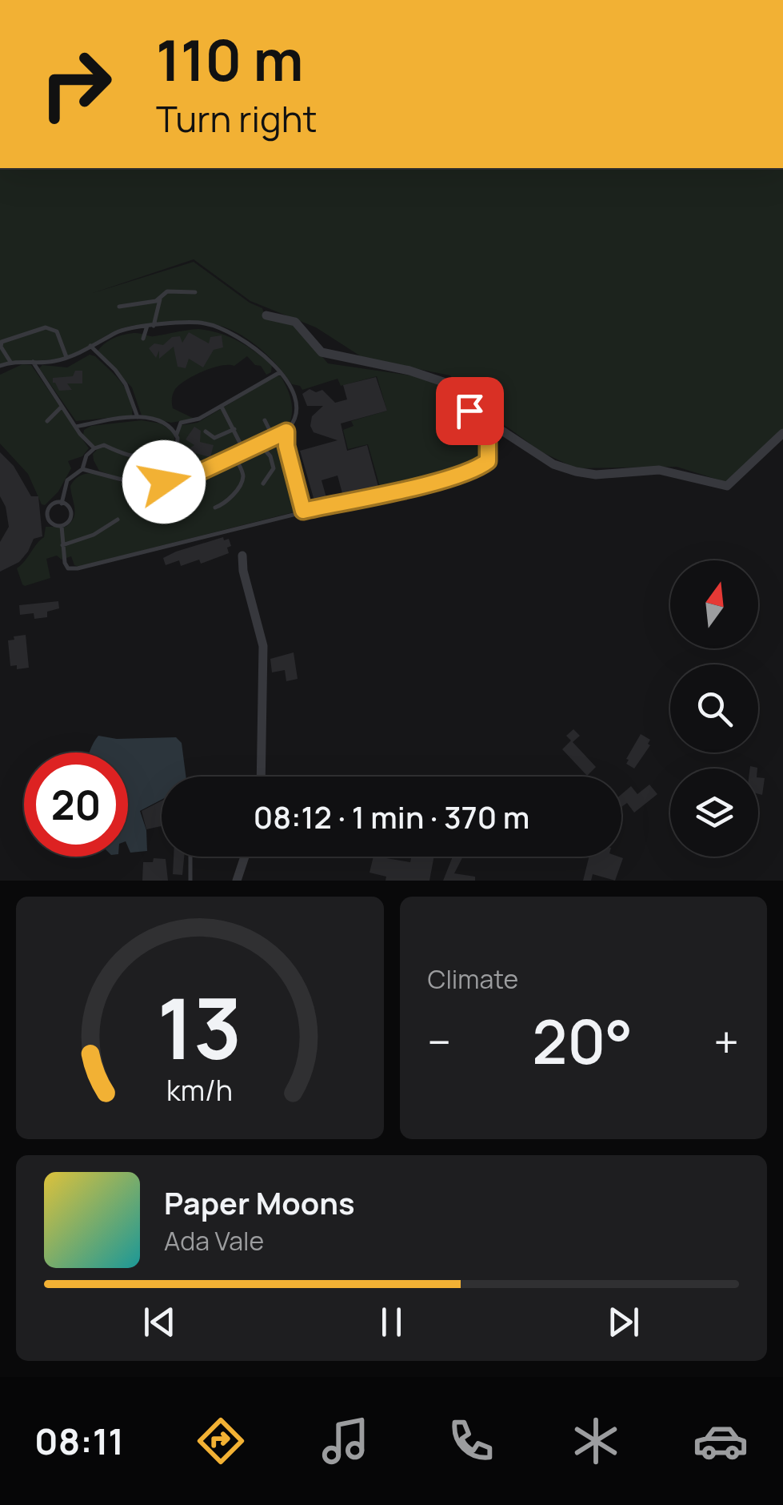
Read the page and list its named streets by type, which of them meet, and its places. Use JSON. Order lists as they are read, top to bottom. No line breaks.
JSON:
{"north":"top","page":{"turn":["110 m","Turn right"],"limit":"20","trip":"08:12 · 1 min · 370 m","tile":"Climate","heat":["−","20°","+"],"song":["Paper Moons","Ada Vale"],"tabs":"08:11","gauge":["13","km/h"]}}
